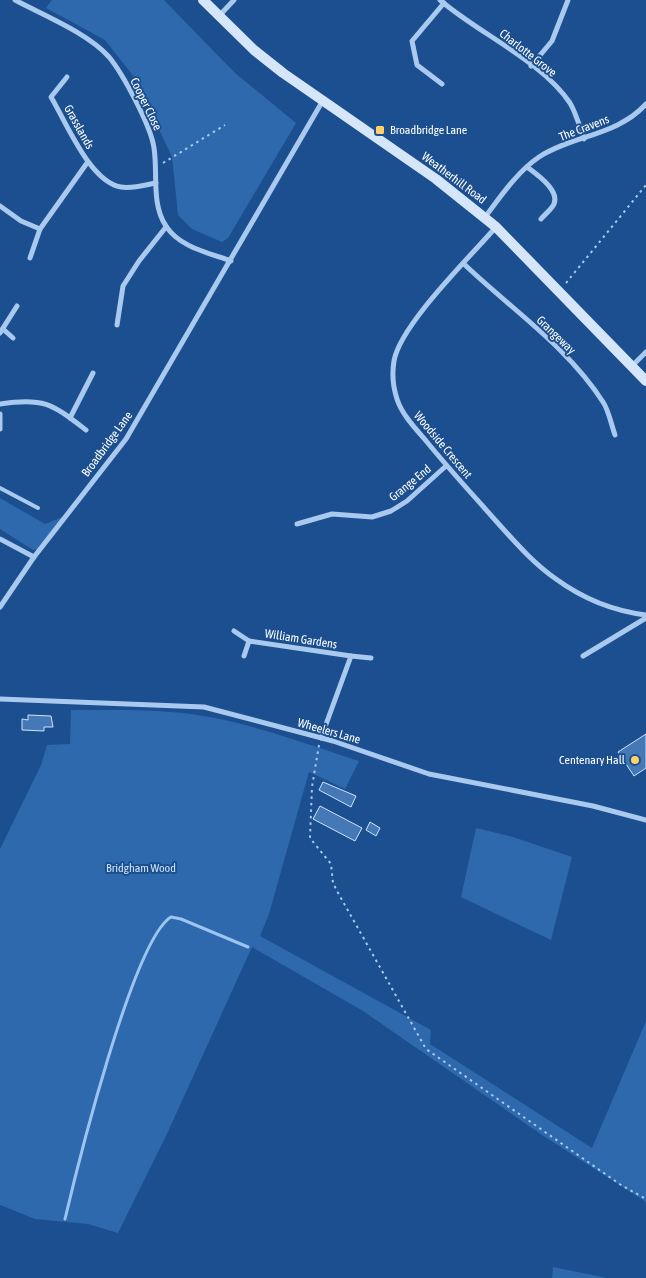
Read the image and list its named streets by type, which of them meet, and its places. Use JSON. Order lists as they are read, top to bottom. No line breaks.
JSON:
{"streets":{"street":["Charlotte Grove","Cooper Close","Grasslands","The Cravens","Weatherhill Road","Grangeway","Broadbridge Lane","Woodside Crescent","Grange End","William Gardens","Wheelers Lane"]},"crossings":[["Charlotte Grove","The Cravens"],["Cooper Close","Grasslands"],["Cooper Close","Broadbridge Lane"],["The Cravens","Weatherhill Road"],["Weatherhill Road","Broadbridge Lane"],["Weatherhill Road","Woodside Crescent"],["Grangeway","Woodside Crescent"],["Woodside Crescent","Grange End"],["William Gardens","Wheelers Lane"]],"parks":["Bridgham Wood"],"places":{"transit":["Broadbridge Lane"],"other":["Centenary Hall"]}}
